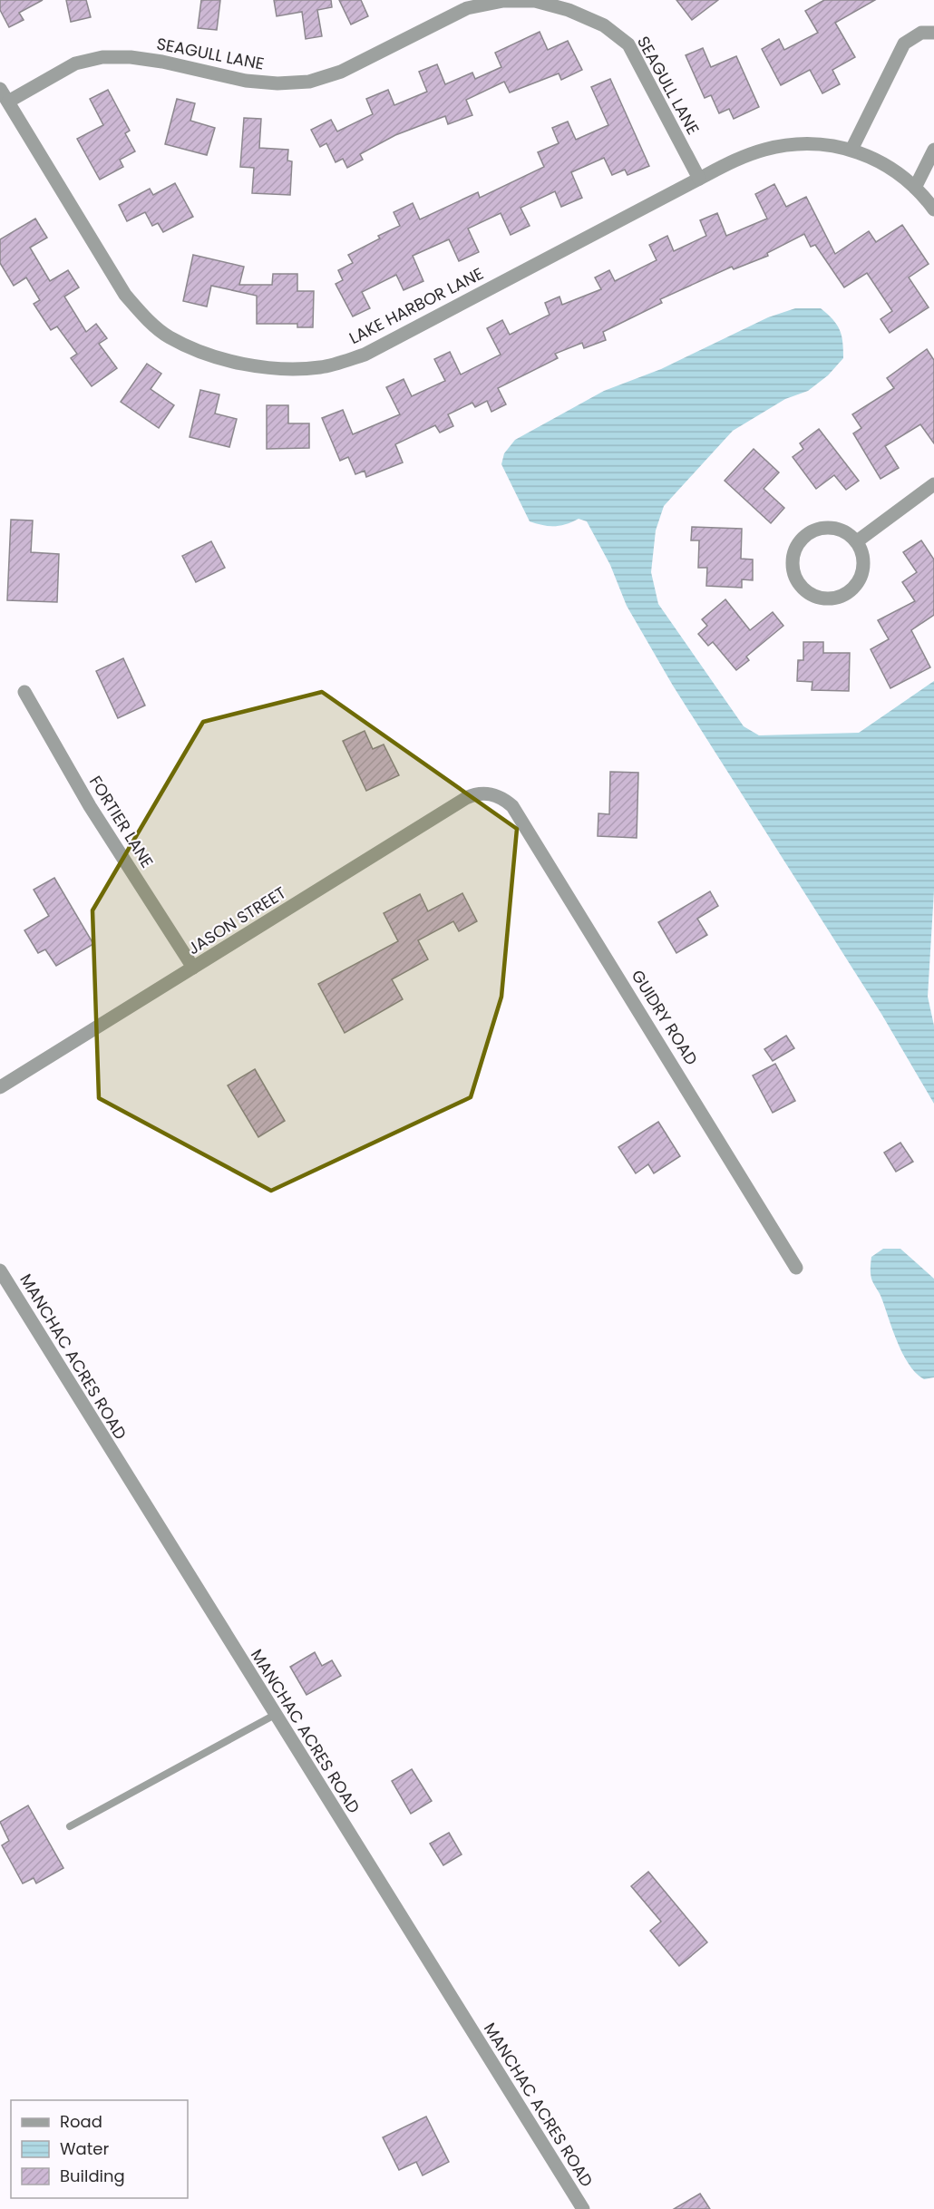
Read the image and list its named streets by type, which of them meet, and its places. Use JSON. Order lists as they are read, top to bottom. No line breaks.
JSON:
{"streets":{"street":["SEAGULL LANE","LAKE HARBOR LANE","FORTIER LANE","JASON STREET","GUIDRY ROAD","MANCHAC ACRES ROAD"]},"crossings":[["SEAGULL LANE","LAKE HARBOR LANE"],["FORTIER LANE","JASON STREET"],["JASON STREET","GUIDRY ROAD"]],"legend":["Road","Water","Building"]}
